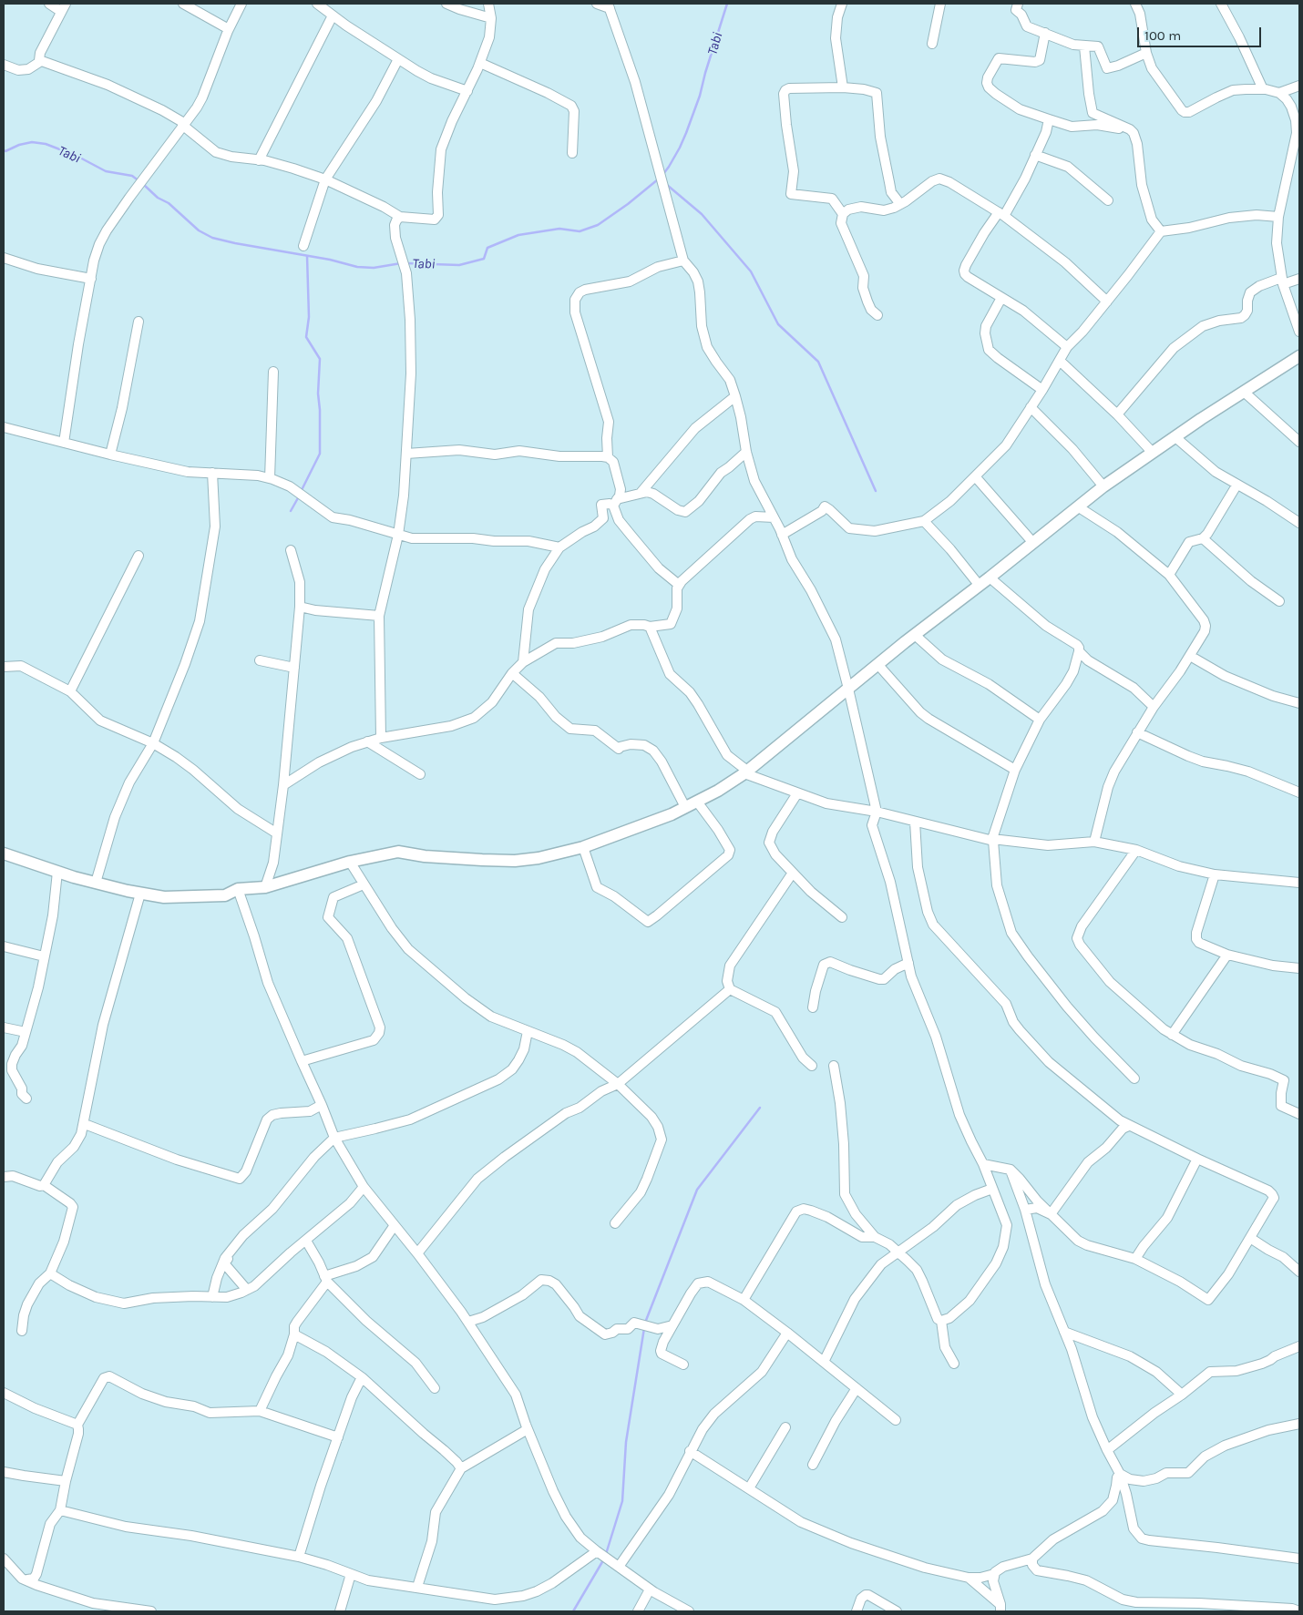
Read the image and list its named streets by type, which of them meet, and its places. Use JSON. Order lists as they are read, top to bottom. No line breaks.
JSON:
{"water":["Tabi"],"scale_bar":"100 m"}
